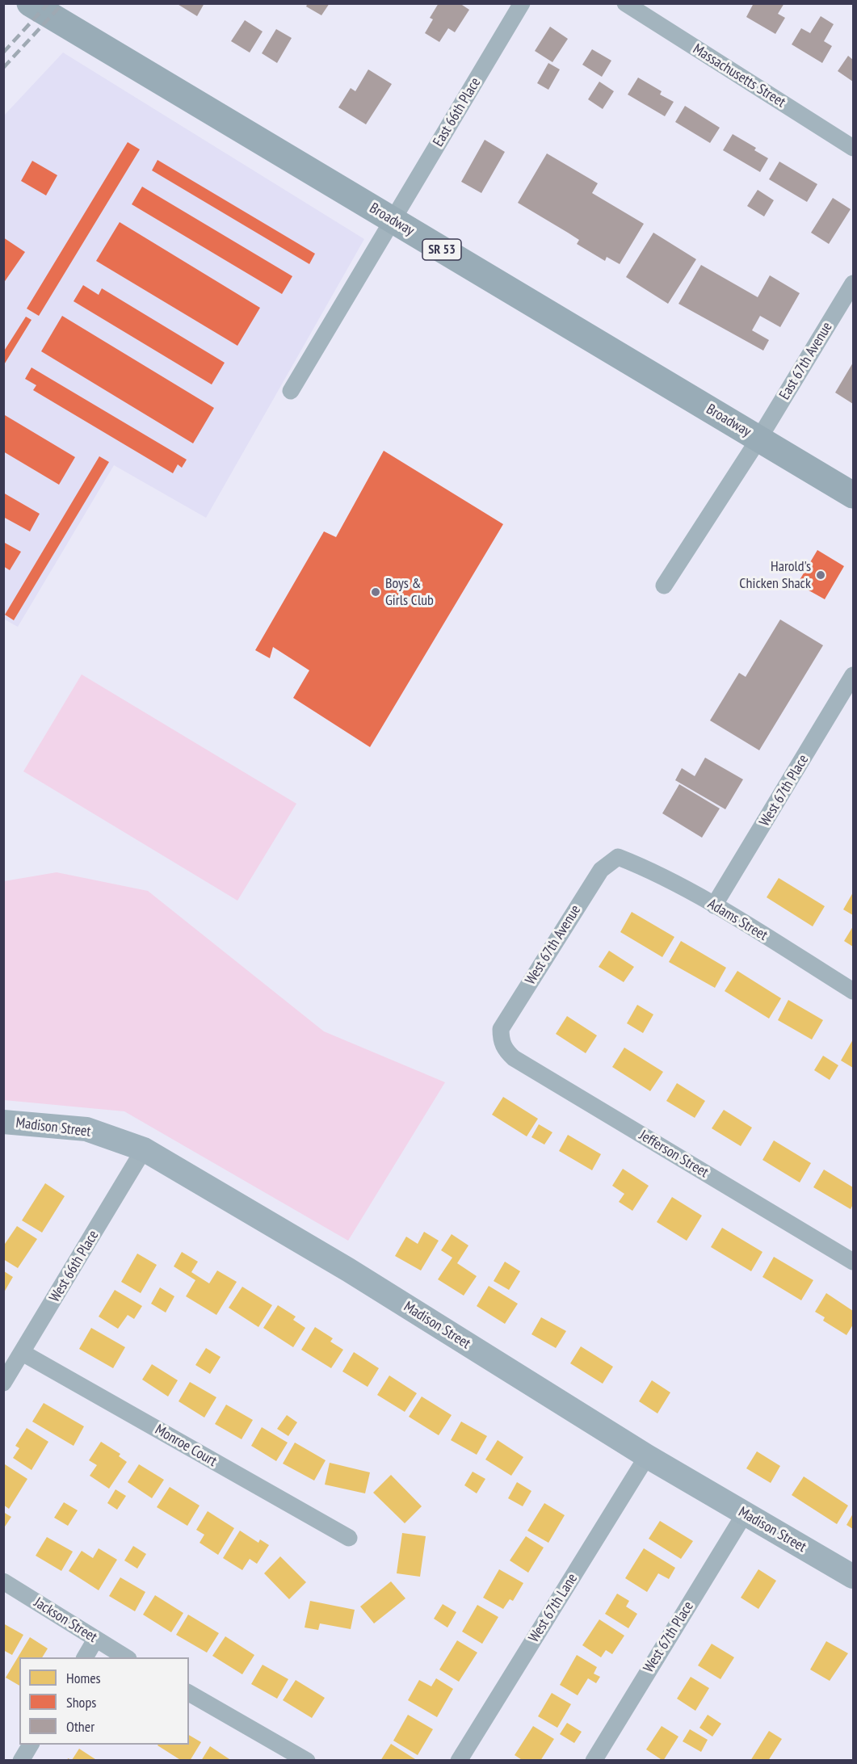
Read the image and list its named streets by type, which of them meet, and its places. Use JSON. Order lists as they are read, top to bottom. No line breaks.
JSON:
{"streets":{"main road":["Broadway","SR 53"],"street":["Massachusetts Street","East 66th Place","East 67th Avenue","West 67th Place","Adams Street","West 67th Avenue","Madison Street","Jefferson Street","West 66th Place","Monroe Court","West 67th Lane","Jackson Street"]},"crossings":[["East 66th Place","Broadway"],["Broadway","East 67th Avenue"],["West 67th Place","Adams Street"],["West 67th Place","Madison Street"],["Adams Street","West 67th Avenue"],["West 67th Avenue","Jefferson Street"],["Madison Street","West 66th Place"],["Madison Street","West 67th Lane"],["West 66th Place","Monroe Court"]],"places":["Harold's Chicken Shack","Boys & Girls Club"],"legend":["Homes","Shops","Other"]}
